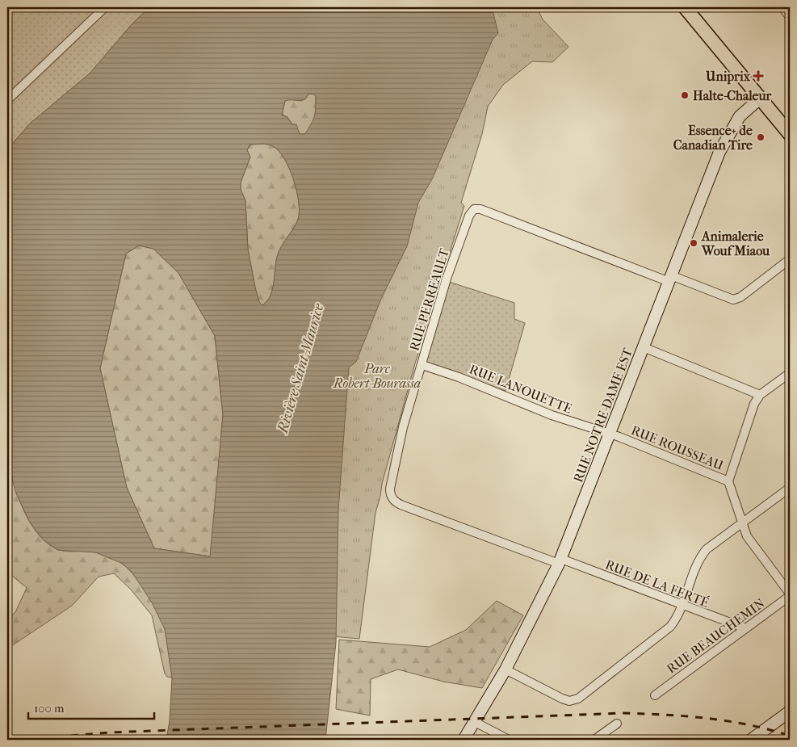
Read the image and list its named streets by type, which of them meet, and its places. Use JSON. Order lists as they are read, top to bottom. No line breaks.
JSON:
{"streets":{"street":["RUE PERREAULT","RUE LANOUETTE","RUE NOTRE-DAME EST","RUE ROUSSEAU","RUE DE LA FERTÉ","RUE BEAUCHEMIN"]},"crossings":[["RUE PERREAULT","RUE LANOUETTE"],["RUE PERREAULT","RUE NOTRE-DAME EST"],["RUE PERREAULT","RUE DE LA FERTÉ"],["RUE LANOUETTE","RUE NOTRE-DAME EST"],["RUE LANOUETTE","RUE ROUSSEAU"],["RUE NOTRE-DAME EST","RUE ROUSSEAU"],["RUE NOTRE-DAME EST","RUE DE LA FERTÉ"],["RUE ROUSSEAU","RUE BEAUCHEMIN"],["RUE DE LA FERTÉ","RUE BEAUCHEMIN"]],"water":["Rivière Saint-Maurice"],"parks":["Parc Robert-Bourassa"],"places":{"health":["Uniprix"],"other":["Halte-Chaleur","Essence+ de Canadian Tire","Animalerie Wouf Miaou"]},"scale_bar":"100 m"}
